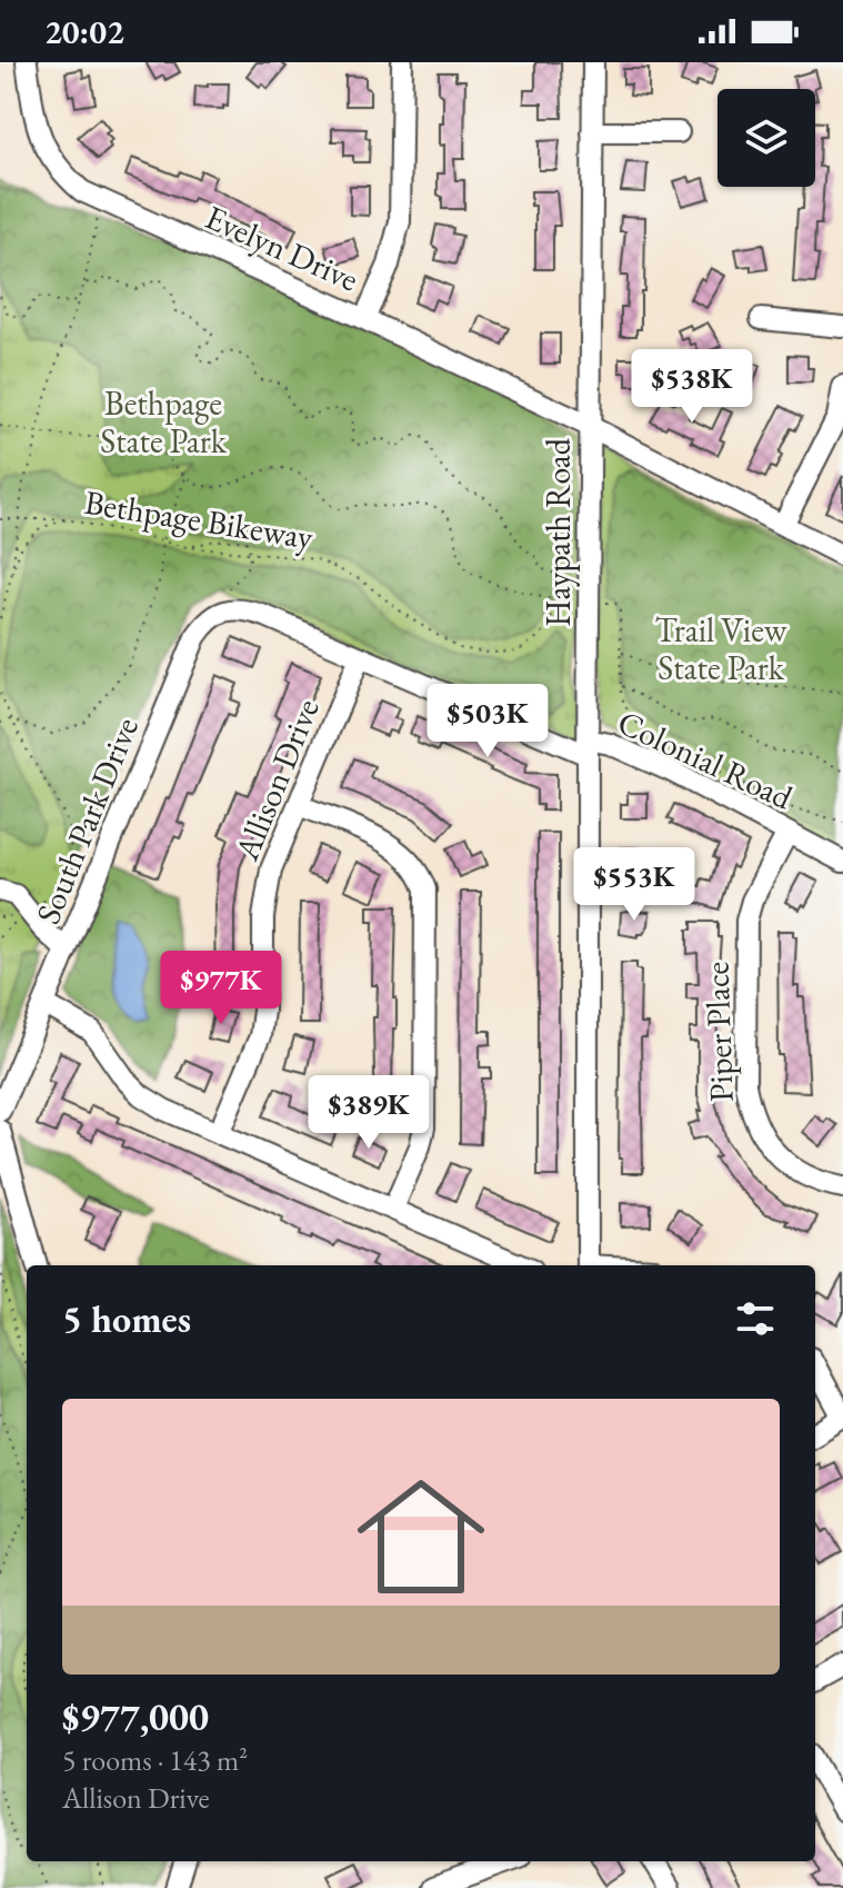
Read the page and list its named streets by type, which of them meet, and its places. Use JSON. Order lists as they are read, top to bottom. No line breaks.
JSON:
{"streets":{"street":["Evelyn Drive","Haypath Road","Colonial Road","Allison Drive","South Park Drive","Piper Place"],"path":["Bethpage Bikeway"]},"crossings":[["Evelyn Drive","Haypath Road"],["Haypath Road","Colonial Road"],["Colonial Road","Allison Drive"],["Colonial Road","South Park Drive"],["Colonial Road","Piper Place"]],"parks":["Bethpage State Park","Trail View State Park"],"page":{"status":"20:02","price":["$538K","$503K","$553K","$977K","$389K"],"heading":"5 homes","list":[{"name":"$977,000","note":"5 rooms · 143 m² · Allison Drive"}]}}
